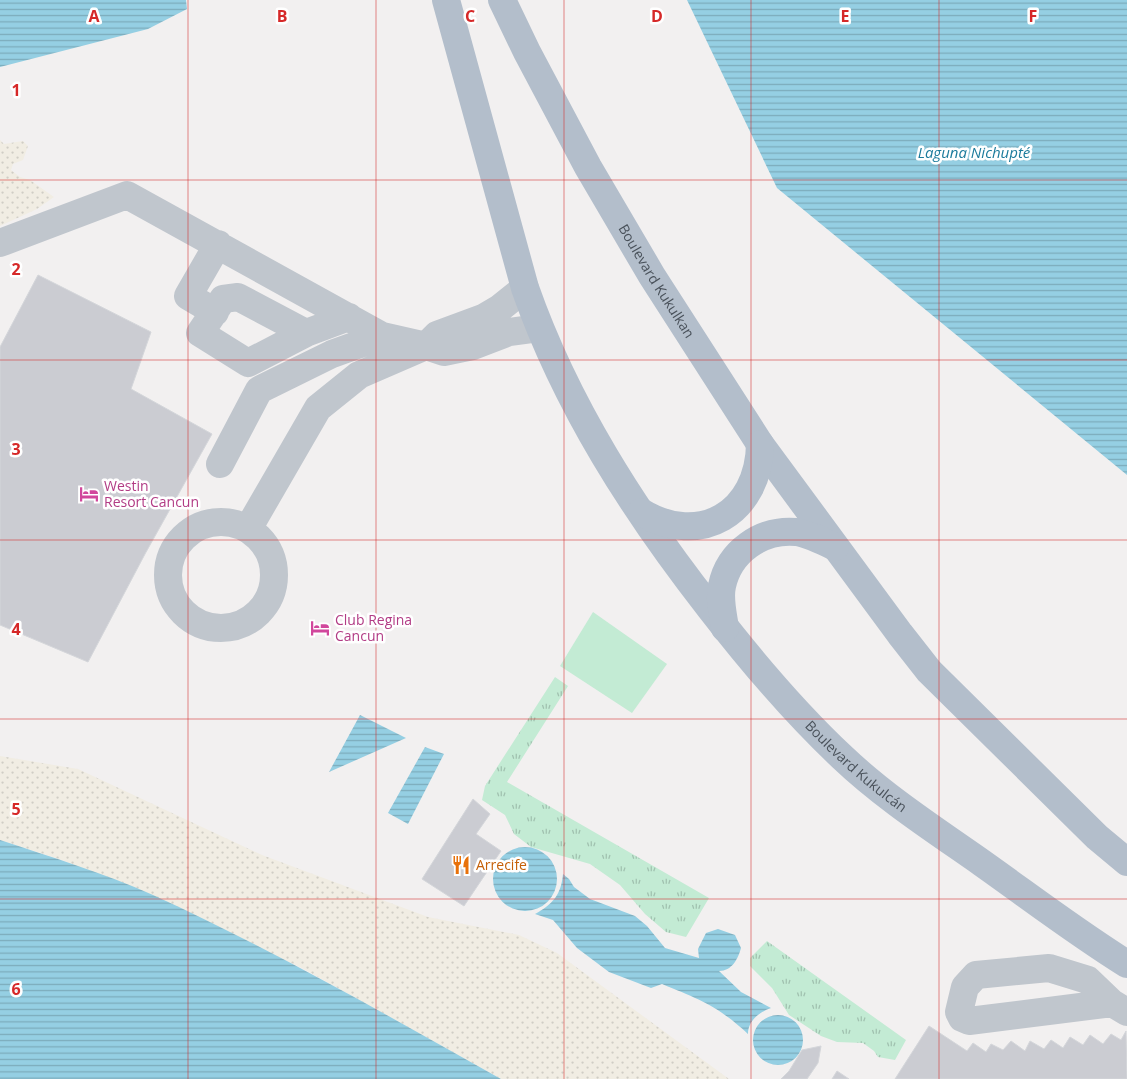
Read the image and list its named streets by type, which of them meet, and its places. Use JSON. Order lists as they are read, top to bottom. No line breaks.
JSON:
{"streets":{"main road":["Boulevard Kukulkan","Boulevard Kukulcán"]},"water":["Laguna Nichupté"],"places":{"hotel":["Westin Resort Cancun","Club Regina Cancun"],"restaurant":["Arrecife"]},"grid":{"columns":["A","B","C","D","E","F"],"rows":["1","2","3","4","5","6"]}}
